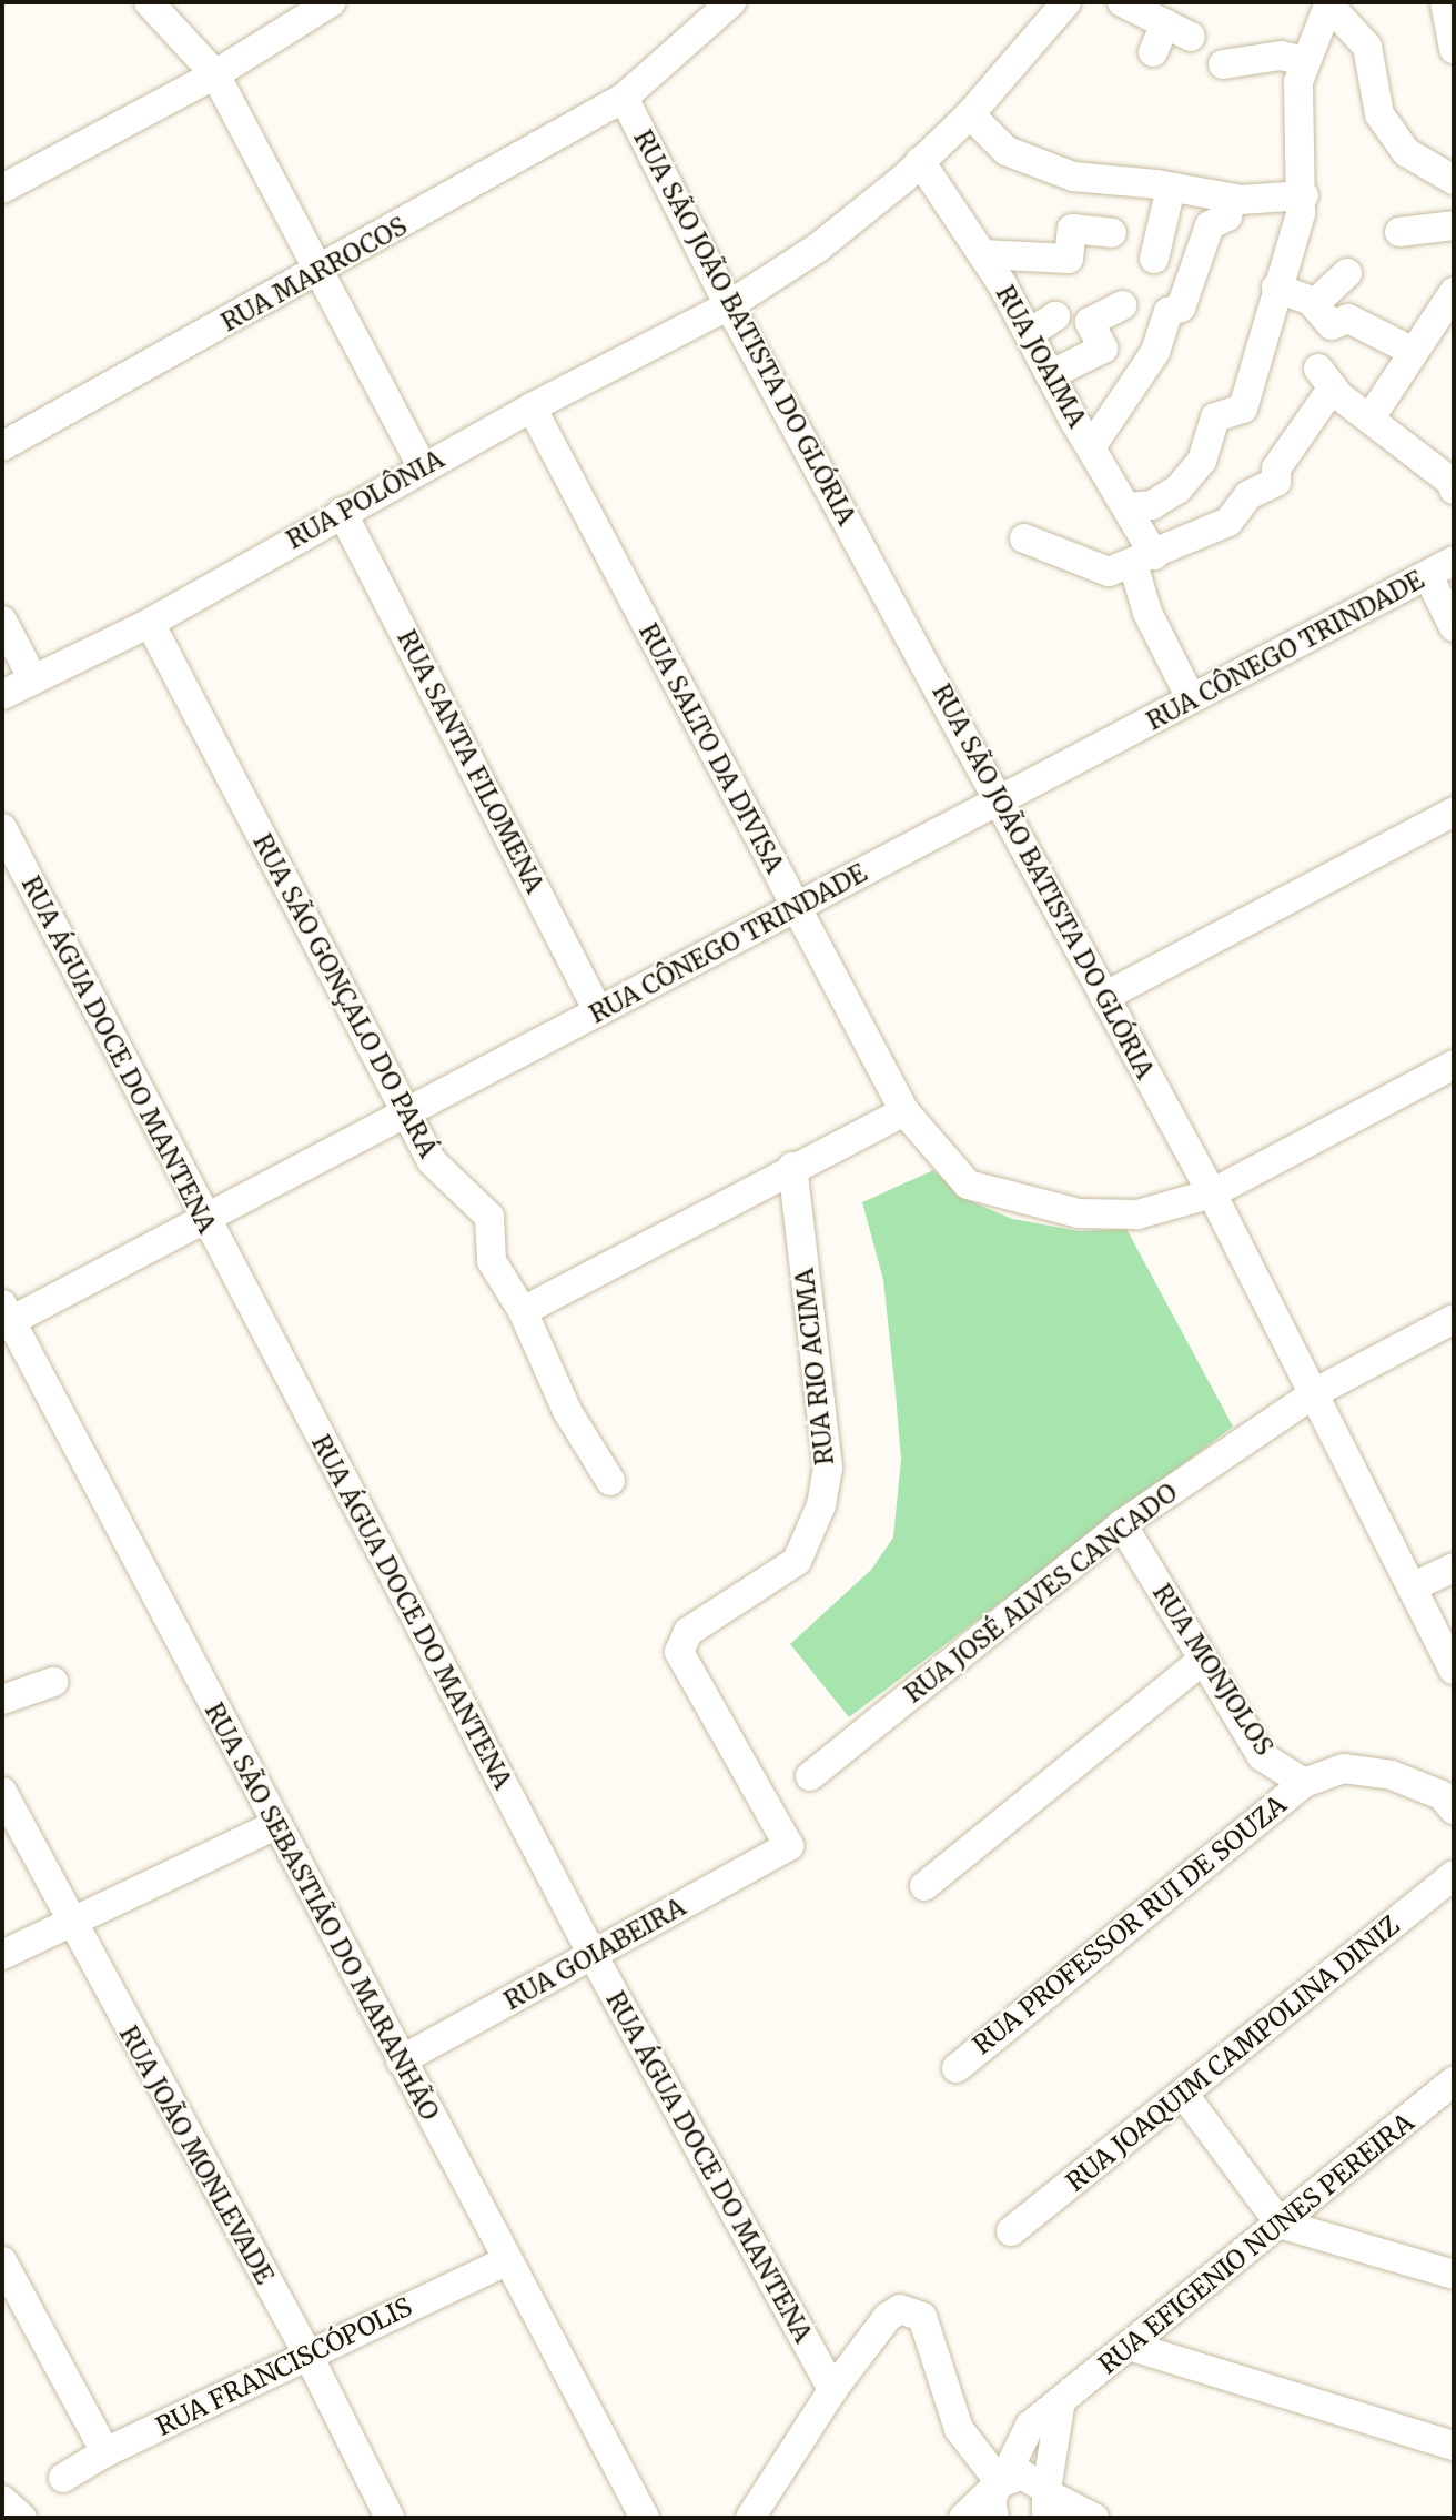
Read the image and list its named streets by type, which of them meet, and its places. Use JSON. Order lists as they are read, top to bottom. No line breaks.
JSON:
{"streets":{"street":["RUA MARROCOS","RUA SÃO JOÃO BATISTA DO GLÓRIA","RUA JOAIMA","RUA POLÔNIA","RUA CÔNEGO TRINDADE","RUA SALTO DA DIVISA","RUA SANTA FILOMENA","RUA SÃO GONÇALO DO PARÁ","RUA ÁGUA DOCE DO MANTENA","RUA RIO ACIMA","RUA JOSÉ ALVES CANCADO","RUA MONJOLOS","RUA SÃO SEBASTIÃO DO MARANHÃO","RUA PROFESSOR RUI DE SOUZA","RUA GOIABEIRA","RUA JOAQUIM CAMPOLINA DINIZ","RUA JOÃO MONLEVADE","RUA EFIGENIO NUNES PEREIRA","RUA FRANCISCÓPOLIS"]},"crossings":[["RUA MARROCOS","RUA SÃO JOÃO BATISTA DO GLÓRIA"],["RUA SÃO JOÃO BATISTA DO GLÓRIA","RUA POLÔNIA"],["RUA SÃO JOÃO BATISTA DO GLÓRIA","RUA CÔNEGO TRINDADE"],["RUA SÃO JOÃO BATISTA DO GLÓRIA","RUA SALTO DA DIVISA"],["RUA SÃO JOÃO BATISTA DO GLÓRIA","RUA JOSÉ ALVES CANCADO"],["RUA JOAIMA","RUA POLÔNIA"],["RUA JOAIMA","RUA CÔNEGO TRINDADE"],["RUA POLÔNIA","RUA SALTO DA DIVISA"],["RUA POLÔNIA","RUA SANTA FILOMENA"],["RUA POLÔNIA","RUA SÃO GONÇALO DO PARÁ"],["RUA CÔNEGO TRINDADE","RUA SALTO DA DIVISA"],["RUA CÔNEGO TRINDADE","RUA SANTA FILOMENA"],["RUA CÔNEGO TRINDADE","RUA SÃO GONÇALO DO PARÁ"],["RUA CÔNEGO TRINDADE","RUA ÁGUA DOCE DO MANTENA"],["RUA CÔNEGO TRINDADE","RUA SÃO SEBASTIÃO DO MARANHÃO"],["RUA ÁGUA DOCE DO MANTENA","RUA GOIABEIRA"],["RUA RIO ACIMA","RUA GOIABEIRA"],["RUA JOSÉ ALVES CANCADO","RUA MONJOLOS"],["RUA MONJOLOS","RUA PROFESSOR RUI DE SOUZA"],["RUA SÃO SEBASTIÃO DO MARANHÃO","RUA GOIABEIRA"],["RUA SÃO SEBASTIÃO DO MARANHÃO","RUA FRANCISCÓPOLIS"],["RUA JOÃO MONLEVADE","RUA FRANCISCÓPOLIS"]]}
